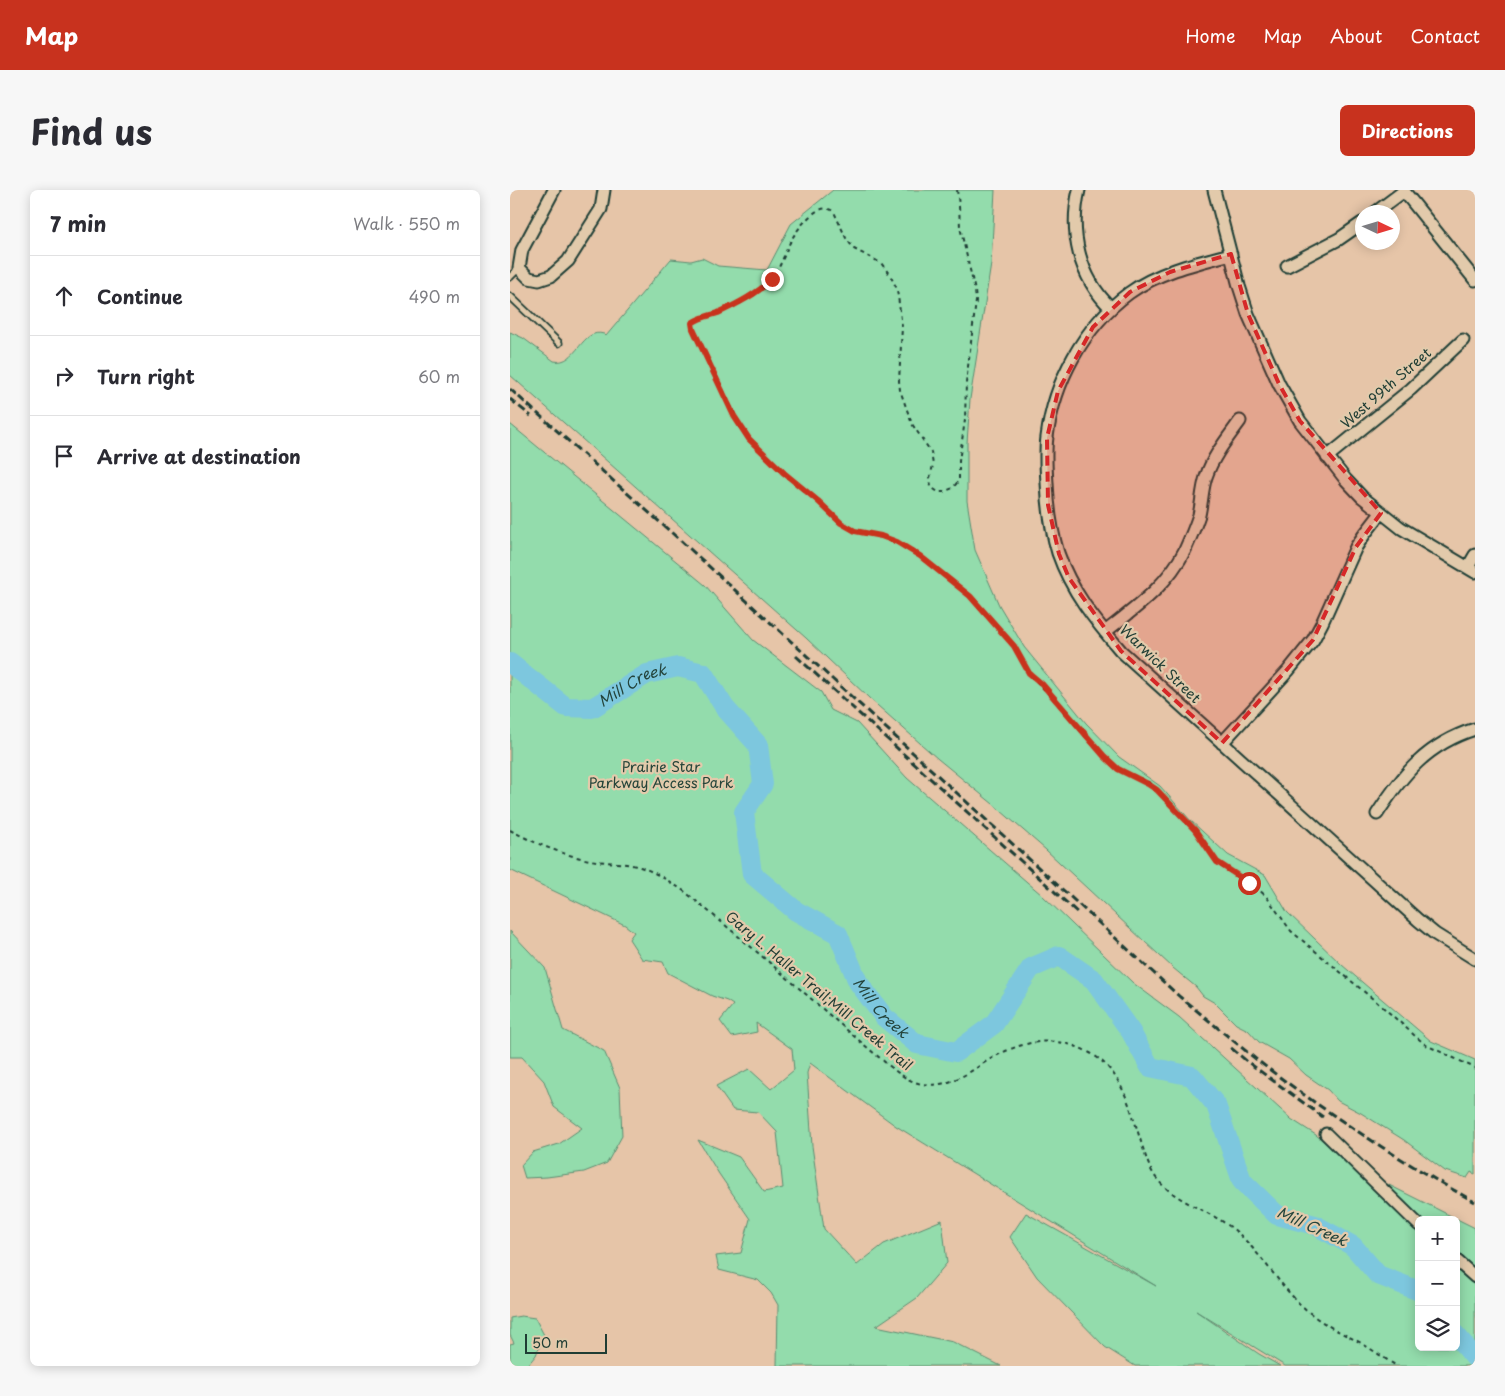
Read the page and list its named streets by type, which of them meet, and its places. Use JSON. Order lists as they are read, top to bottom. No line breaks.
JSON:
{"streets":{"street":["West 99th Street","Warwick Street"],"path":["Gary L. Haller Trail;Mill Creek Trail"]},"water":["Mill Creek"],"parks":["Prairie Star Parkway Access Park"],"scale_bar":"50 m","north":"right","page":{"header":"Map","nav":["Home","Map","About","Contact"],"title":"Find us","buttons":"Directions","heading":["7 min","Walk · 550 m"],"list":[["Continue","490 m"],["Turn right","60 m"],"Arrive at destination"],"map_buttons":["+","−"],"scale":"50 m"}}
